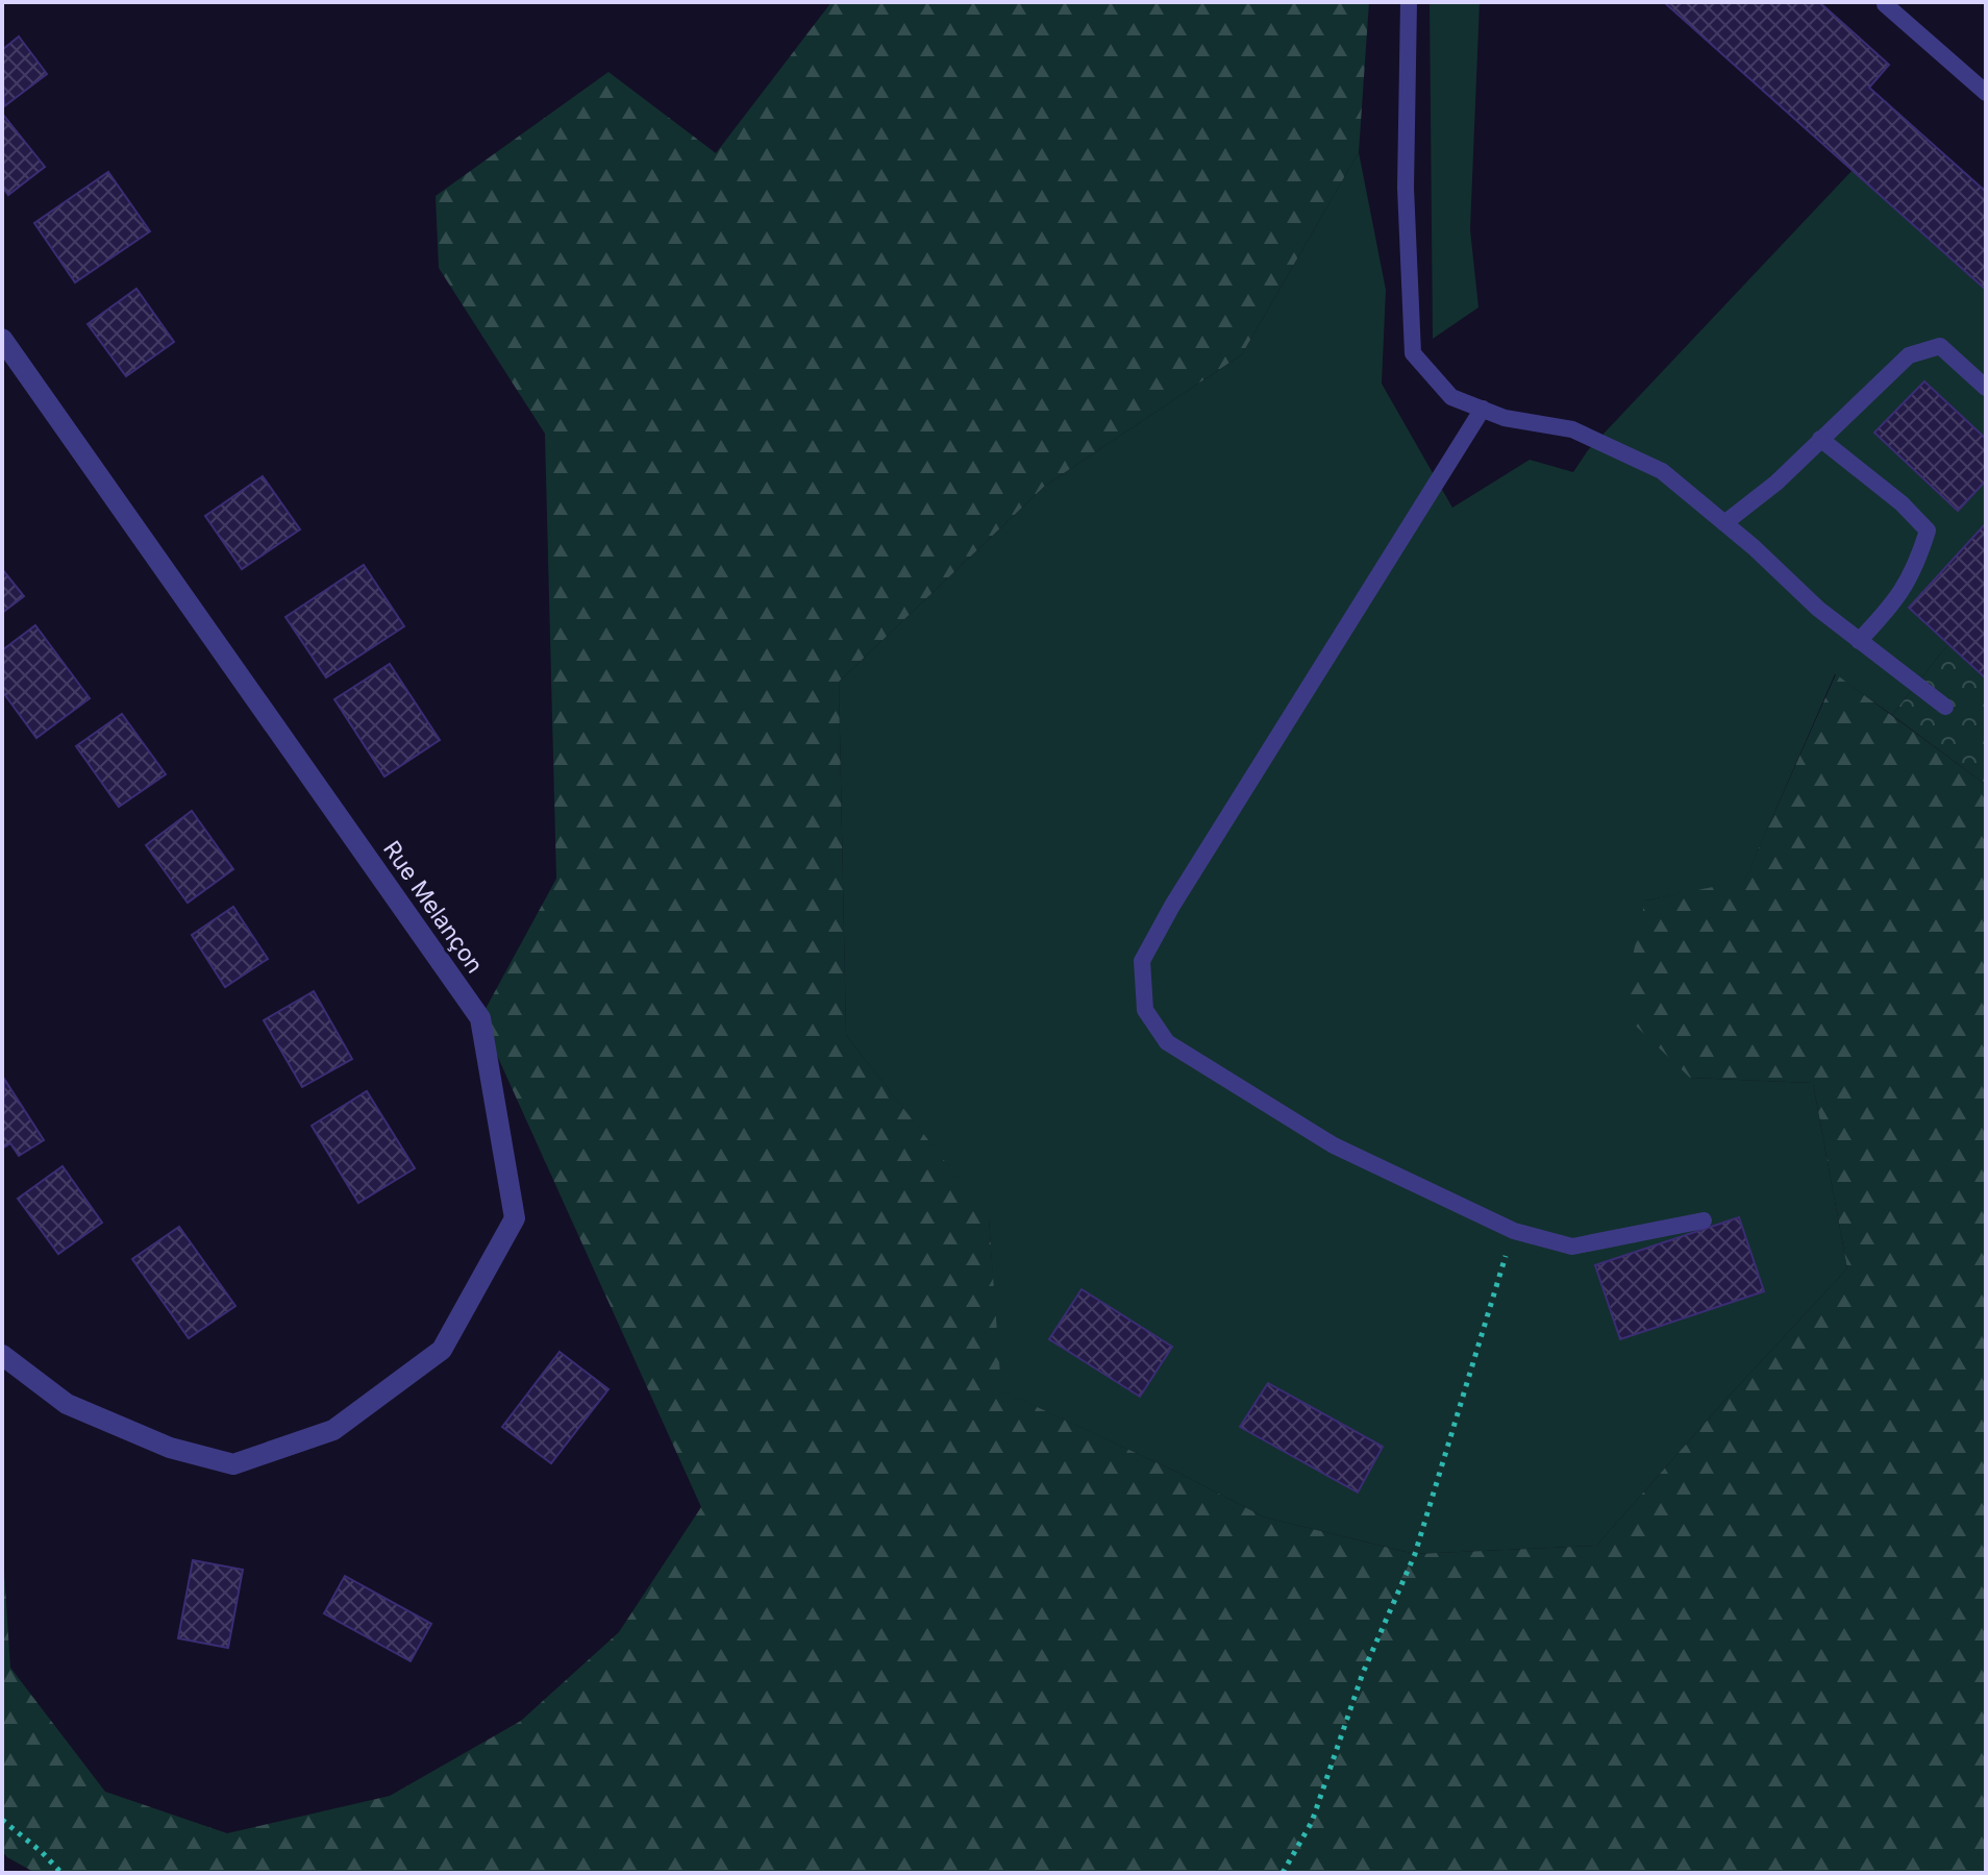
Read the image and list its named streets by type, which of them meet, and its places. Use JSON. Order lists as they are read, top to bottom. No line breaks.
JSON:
{"streets":{"street":["Rue Melançon"]}}
